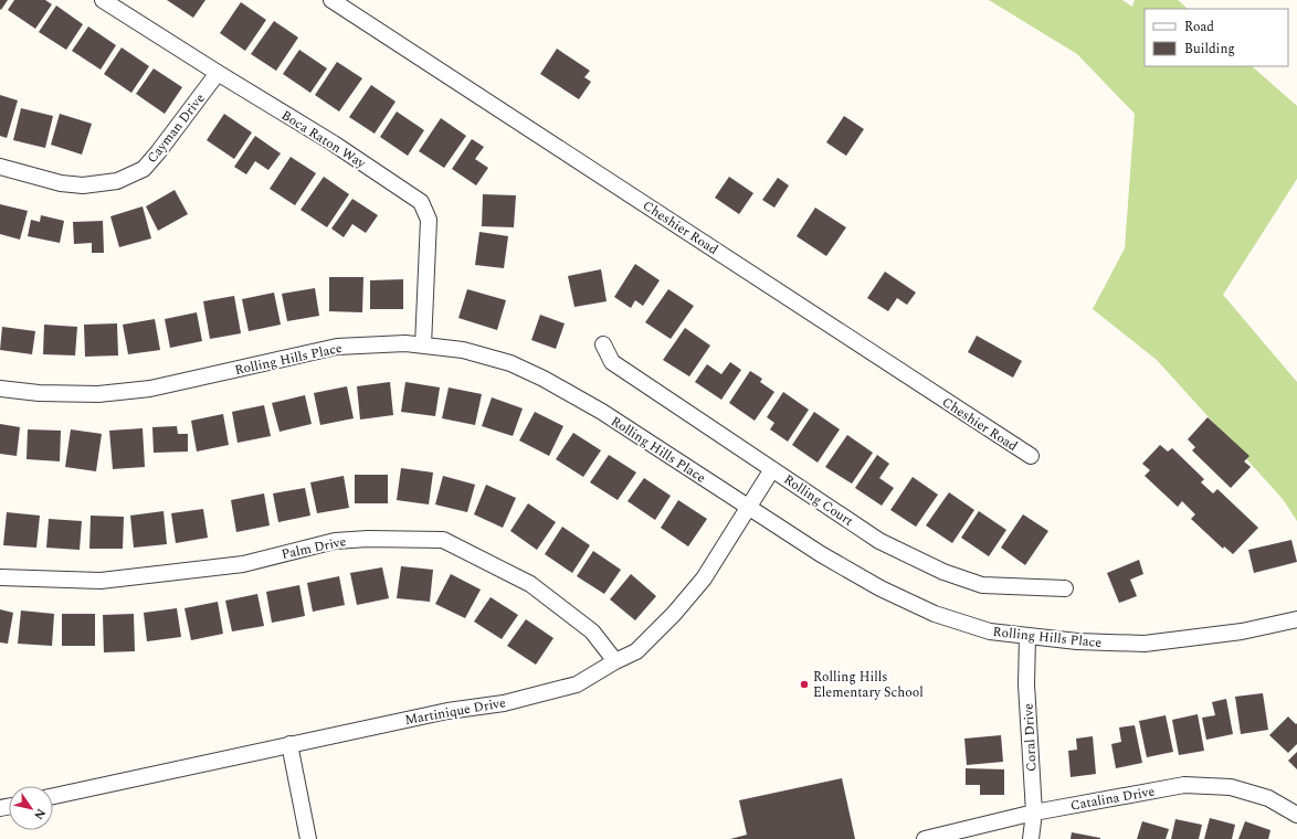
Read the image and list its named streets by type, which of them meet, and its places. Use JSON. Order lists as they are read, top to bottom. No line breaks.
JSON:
{"streets":{"street":["Cayman Drive","Boca Raton Way","Cheshier Road","Rolling Hills Place","Rolling Court","Palm Drive","Martinique Drive","Coral Drive","Catalina Drive"]},"crossings":[["Cayman Drive","Boca Raton Way"],["Boca Raton Way","Rolling Hills Place"],["Rolling Hills Place","Martinique Drive"],["Rolling Hills Place","Coral Drive"],["Rolling Court","Martinique Drive"],["Palm Drive","Martinique Drive"],["Coral Drive","Catalina Drive"]],"places":["Rolling Hills Elementary School"],"legend":["Road","Building"],"north":"bottom right"}
